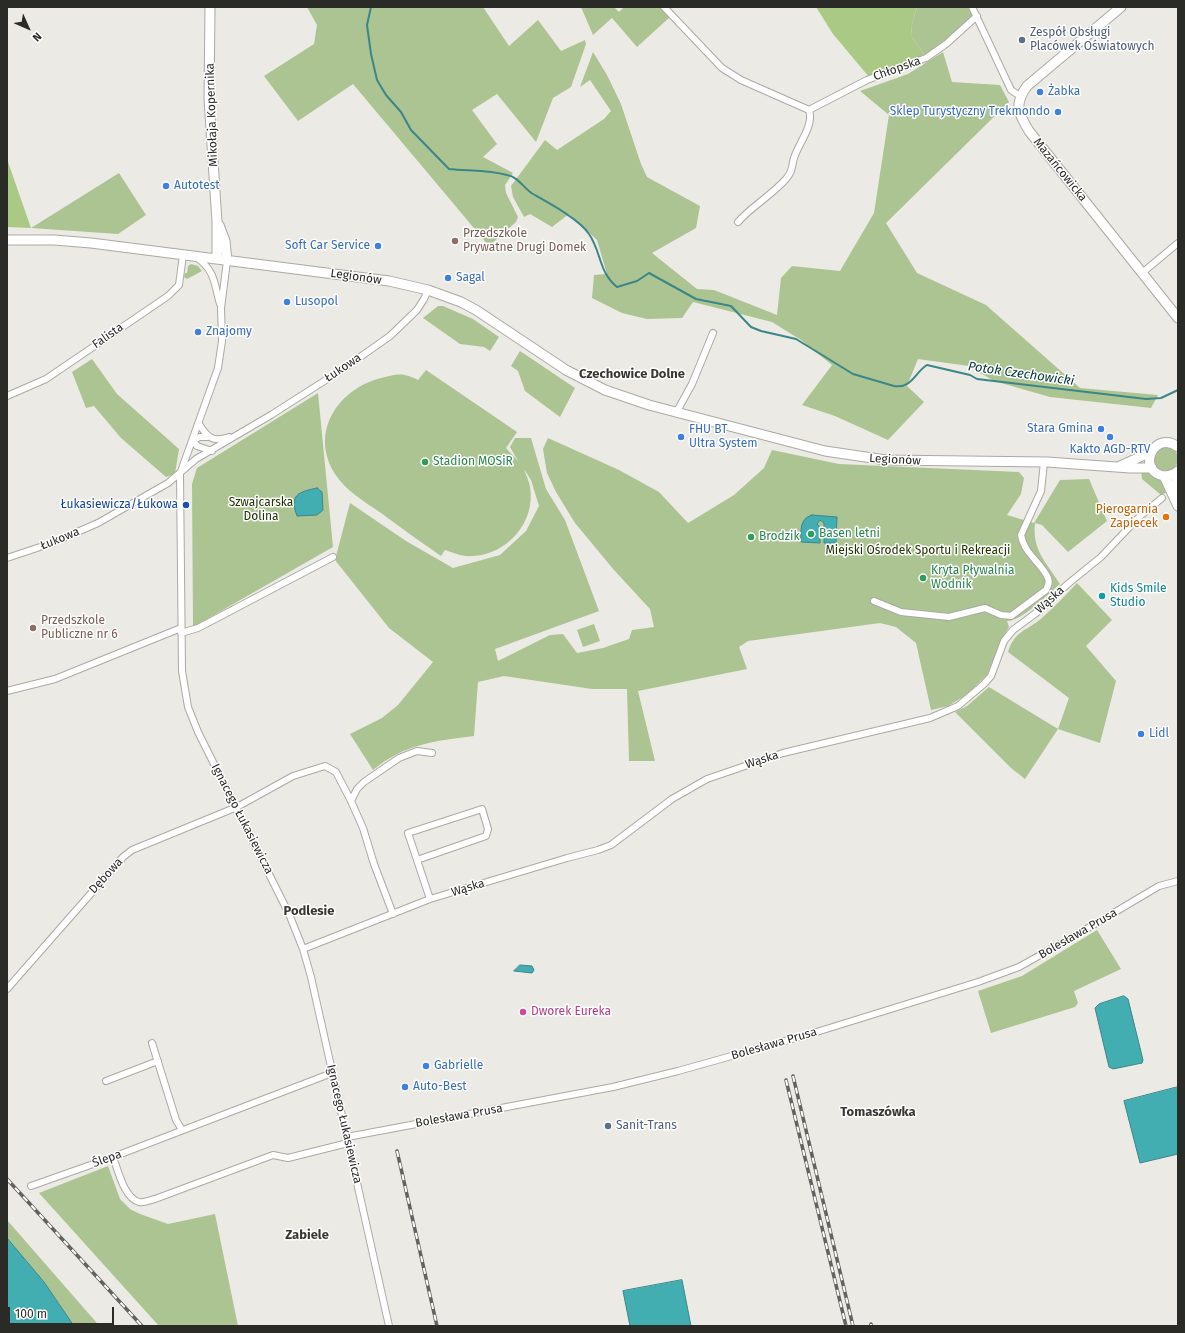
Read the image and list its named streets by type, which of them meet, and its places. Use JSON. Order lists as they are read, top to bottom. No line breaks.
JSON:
{"streets":{"street":["Chłopska","Mikołaja Kopernika","Mazańcowicka","Legionów","Falista","Łukowa","Wąska","Ignacego Łukasiewicza","Dębowa","Bolesława Prusa","Ślepa"]},"crossings":[["Mikołaja Kopernika","Legionów"],["Mikołaja Kopernika","Ignacego Łukasiewicza"],["Legionów","Falista"],["Legionów","Łukowa"],["Legionów","Ignacego Łukasiewicza"],["Łukowa","Ignacego Łukasiewicza"],["Wąska","Ignacego Łukasiewicza"],["Wąska","Dębowa"],["Ignacego Łukasiewicza","Dębowa"],["Ignacego Łukasiewicza","Bolesława Prusa"],["Ignacego Łukasiewicza","Ślepa"],["Bolesława Prusa","Ślepa"]],"districts":["Czechowice Dolne","Podlesie","Tomaszówka","Zabiele"],"water":["Potok Czechowicki"],"parks":["Szwajcarska Dolina","Miejski Ośrodek Sportu i Rekreacji"],"places":["Zespół Obsługi Placówek Oświatowych","Żabka","Sklep Turystyczny Trekmondo","Autotest","Przedszkole Prywatne Drugi Domek","Soft Car Service","Sagal","Lusopol","Znajomy","Stara Gmina","FHU BT Ultra System","Kakto AGD-RTV","Stadion MOSiR","Łukasiewicza/Łukowa","Pierogarnia Zapiecek","Basen letni","Brodzik","Kryta Pływalnia Wodnik","Kids Smile Studio","Przedszkole Publiczne nr 6","Lidl","Dworek Eureka","Gabrielle","Auto-Best","Sanit-Trans"],"scale_bar":"100 m","north":"bottom right"}
